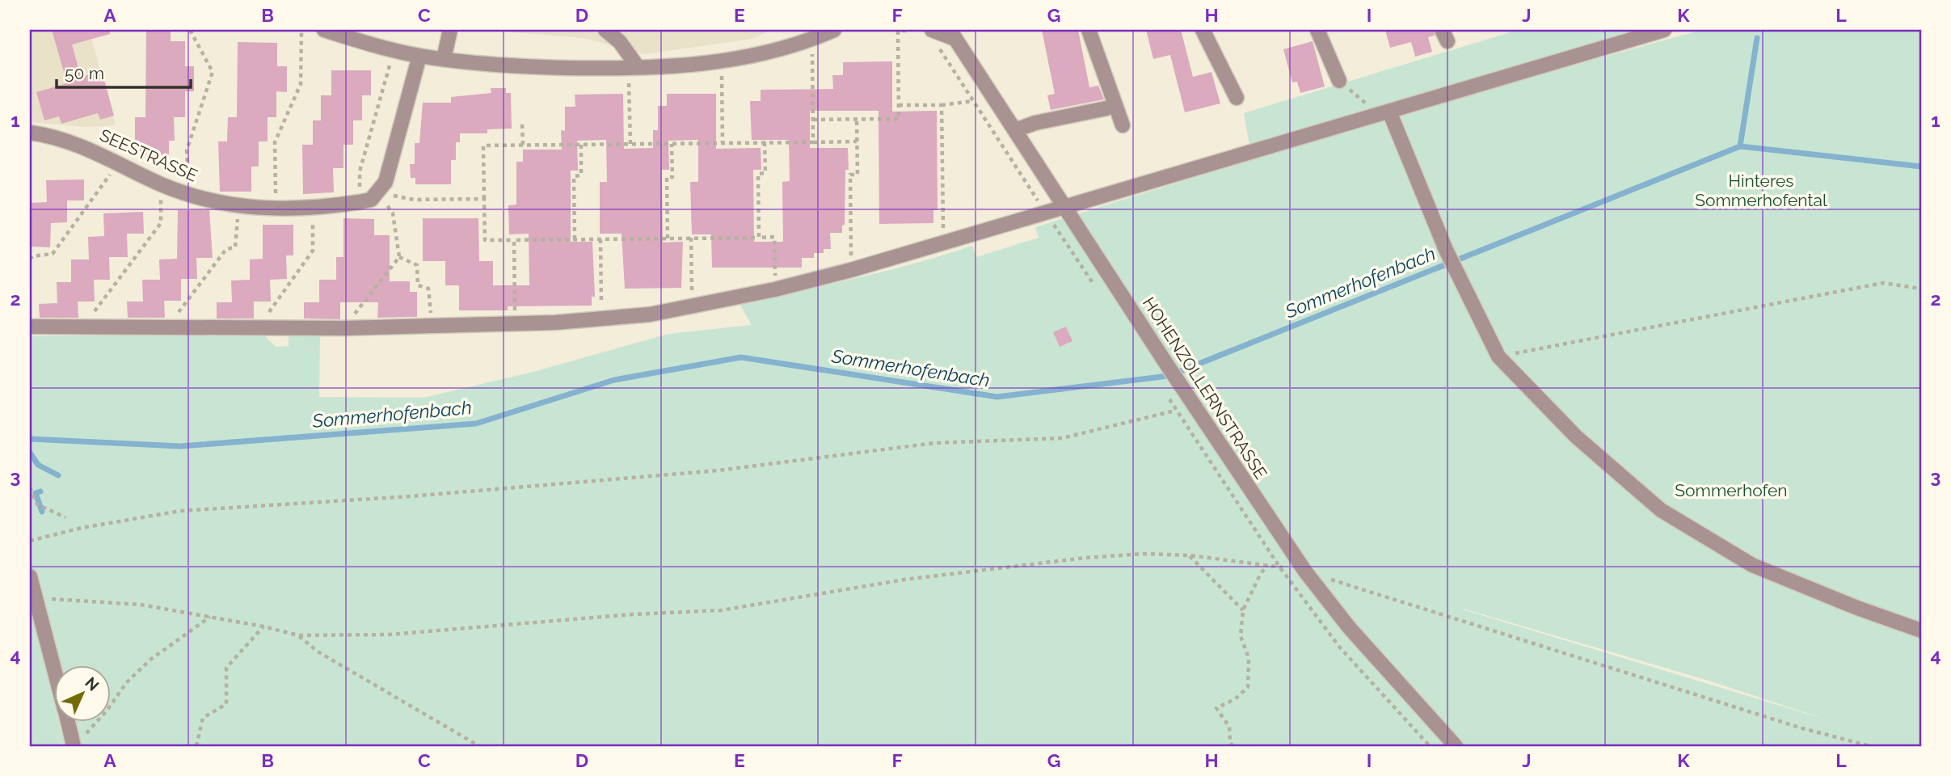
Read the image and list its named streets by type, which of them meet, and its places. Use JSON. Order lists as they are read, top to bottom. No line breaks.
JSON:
{"streets":{"street":["SEESTRASSE","HOHENZOLLERNSTRASSE"]},"water":["Sommerhofenbach"],"parks":["Hinteres Sommerhofental","Sommerhofen"],"scale_bar":"50 m","north":"top right","grid":{"columns":["A","B","C","D","E","F","G","H","I","J","K","L"],"rows":["1","2","3","4"]}}
